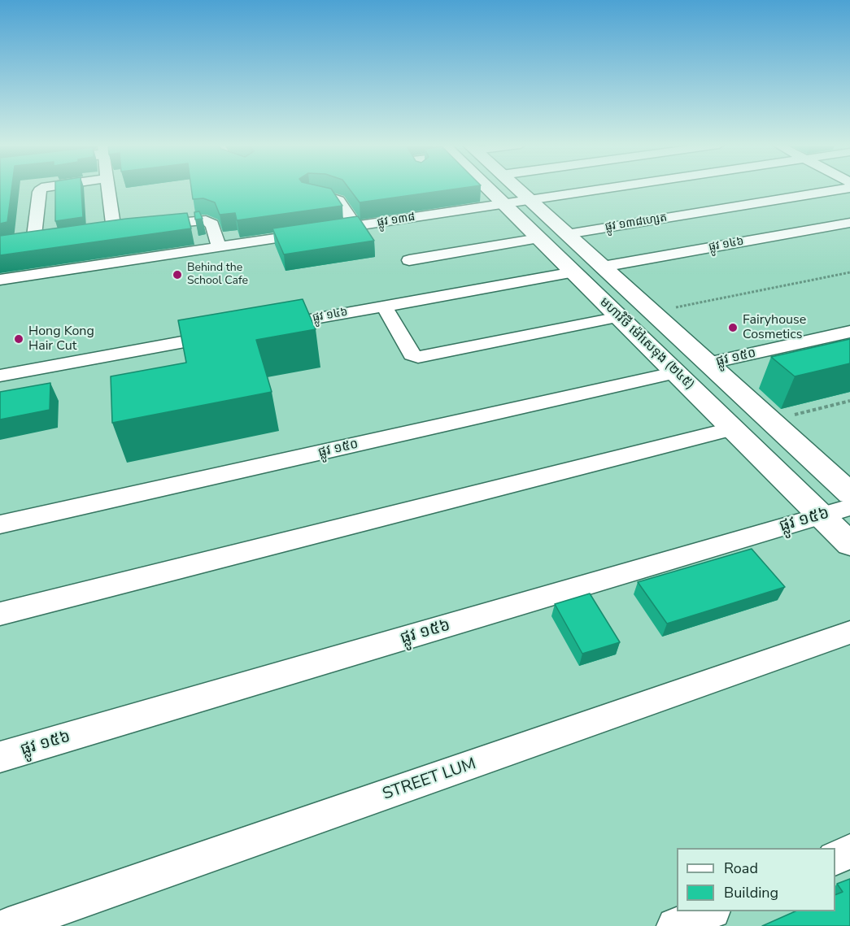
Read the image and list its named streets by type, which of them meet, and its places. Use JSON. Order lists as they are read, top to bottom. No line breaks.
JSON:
{"streets":{"main road":["មហាវិថី ម៉ៅសេទុង (២៤៥)"],"street":["ផ្លូវ ១៣៨","ផ្លូវ ១៣៨ហ្សេត","ផ្លូវ ១៤៦","ផ្លូវ ១៥០","ផ្លូវ ១៥៦","STREET LUM"]},"crossings":[["ផ្លូវ ១៣៨","មហាវិថី ម៉ៅសេទុង (២៤៥)"],["ផ្លូវ ១៣៨ហ្សេត","មហាវិថី ម៉ៅសេទុង (២៤៥)"],["ផ្លូវ ១៤៦","មហាវិថី ម៉ៅសេទុង (២៤៥)"],["មហាវិថី ម៉ៅសេទុង (២៤៥)","ផ្លូវ ១៥០"],["មហាវិថី ម៉ៅសេទុង (២៤៥)","ផ្លូវ ១៥៦"]],"places":["Behind the School Cafe","Fairyhouse Cosmetics","Hong Kong Hair Cut"],"legend":["Road","Building"]}
